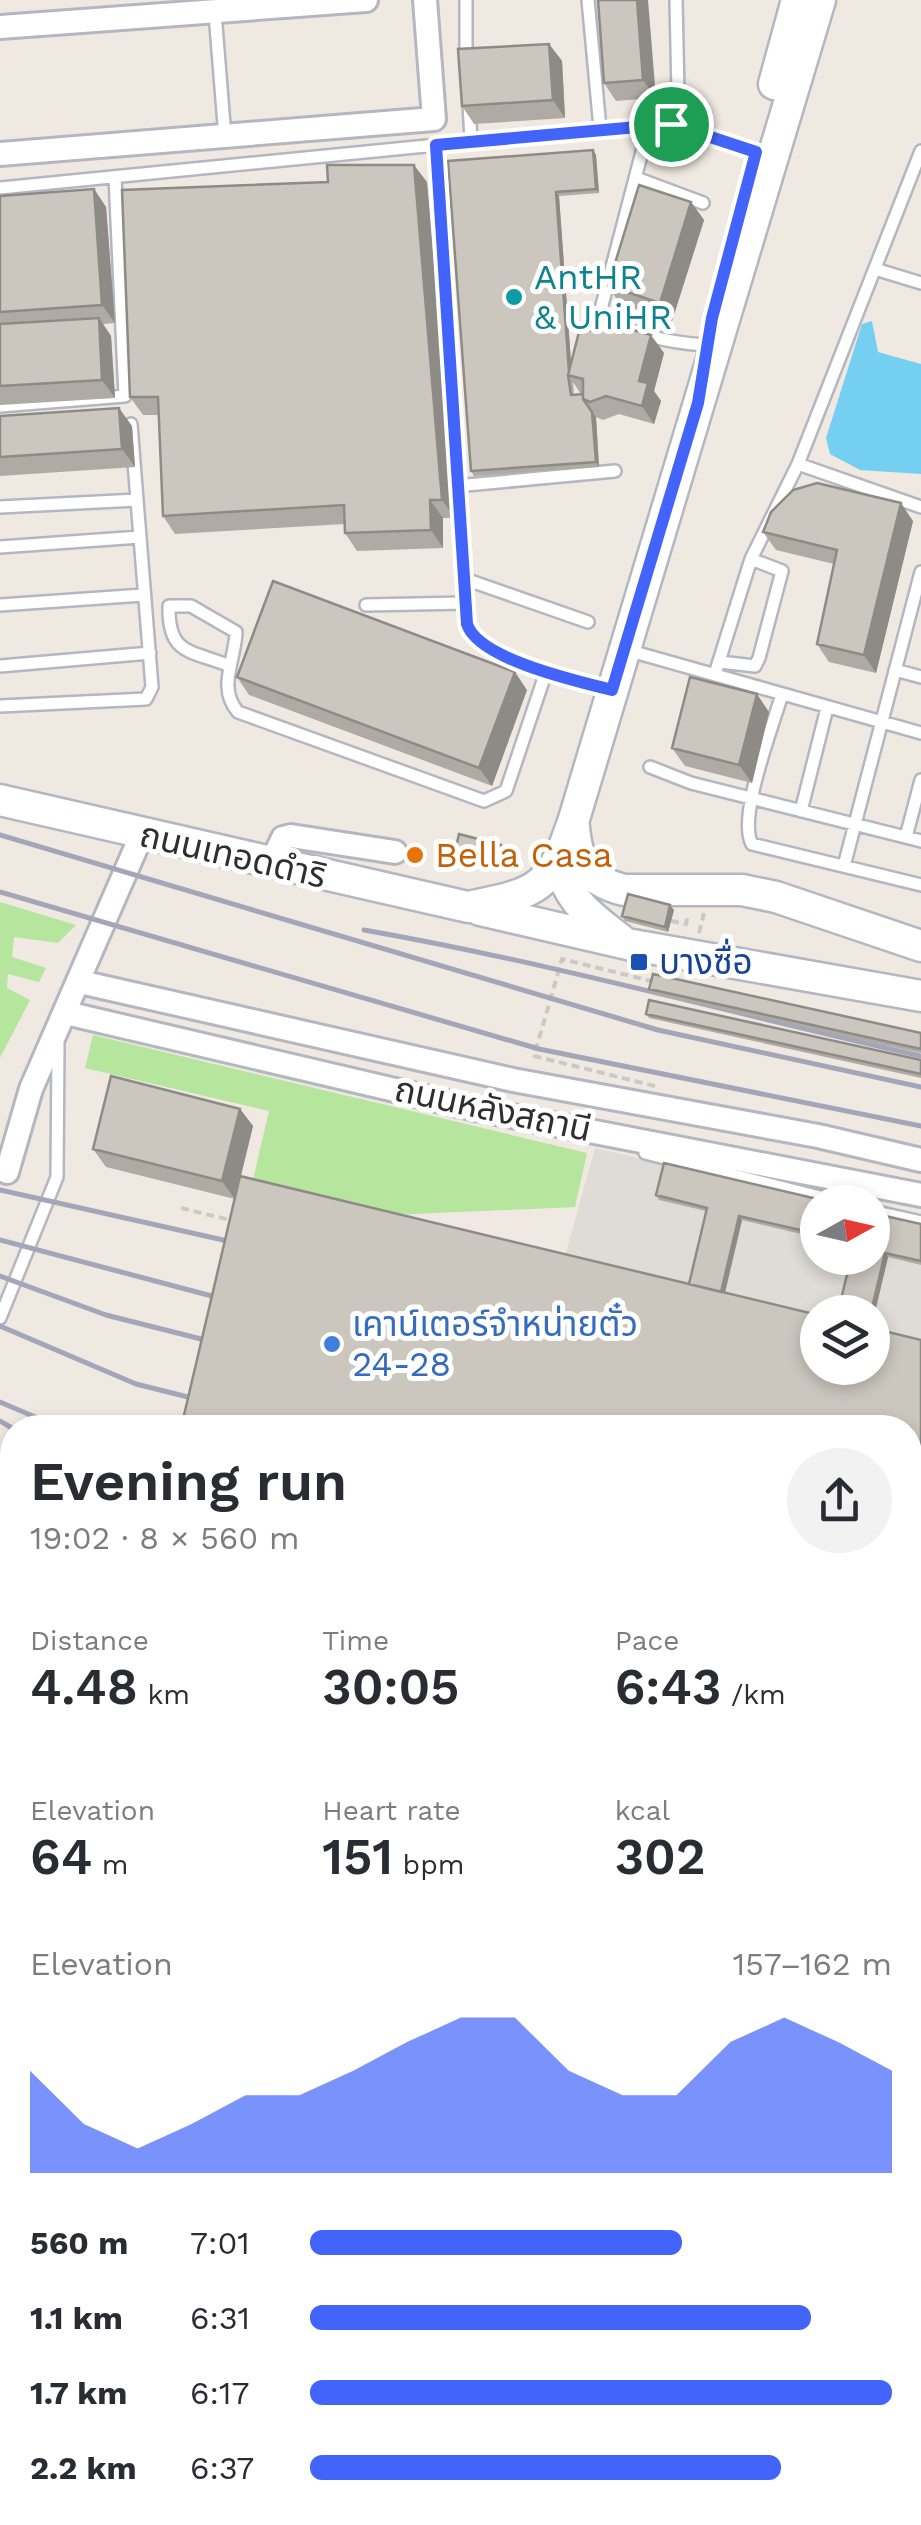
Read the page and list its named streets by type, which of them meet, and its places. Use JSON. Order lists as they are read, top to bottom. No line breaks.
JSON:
{"streets":{"street":["ถนนเทอดดำริ","ถนนหลังสถานี"]},"places":{"other":["AntHR & UniHR","Bella Casa","เคาน์เตอร์จำหน่ายตั๋ว 24-28"],"transit":["บางซื่อ"]},"north":"right","page":{"heading":["Evening run","19:02 · 8 × 560 m"],"stats":[["Distance","4.48 km"],["Time","30:05"],["Pace","6:43 /km"],["Elevation","64 m"],["Heart rate","151 bpm"],["kcal","302"]],"chart":["Elevation","157–162 m"],"list":[{"name":"560 m","note":"7:01"},{"name":"1.1 km","note":"6:31"},{"name":"1.7 km","note":"6:17"},{"name":"2.2 km","note":"6:37"}]}}
